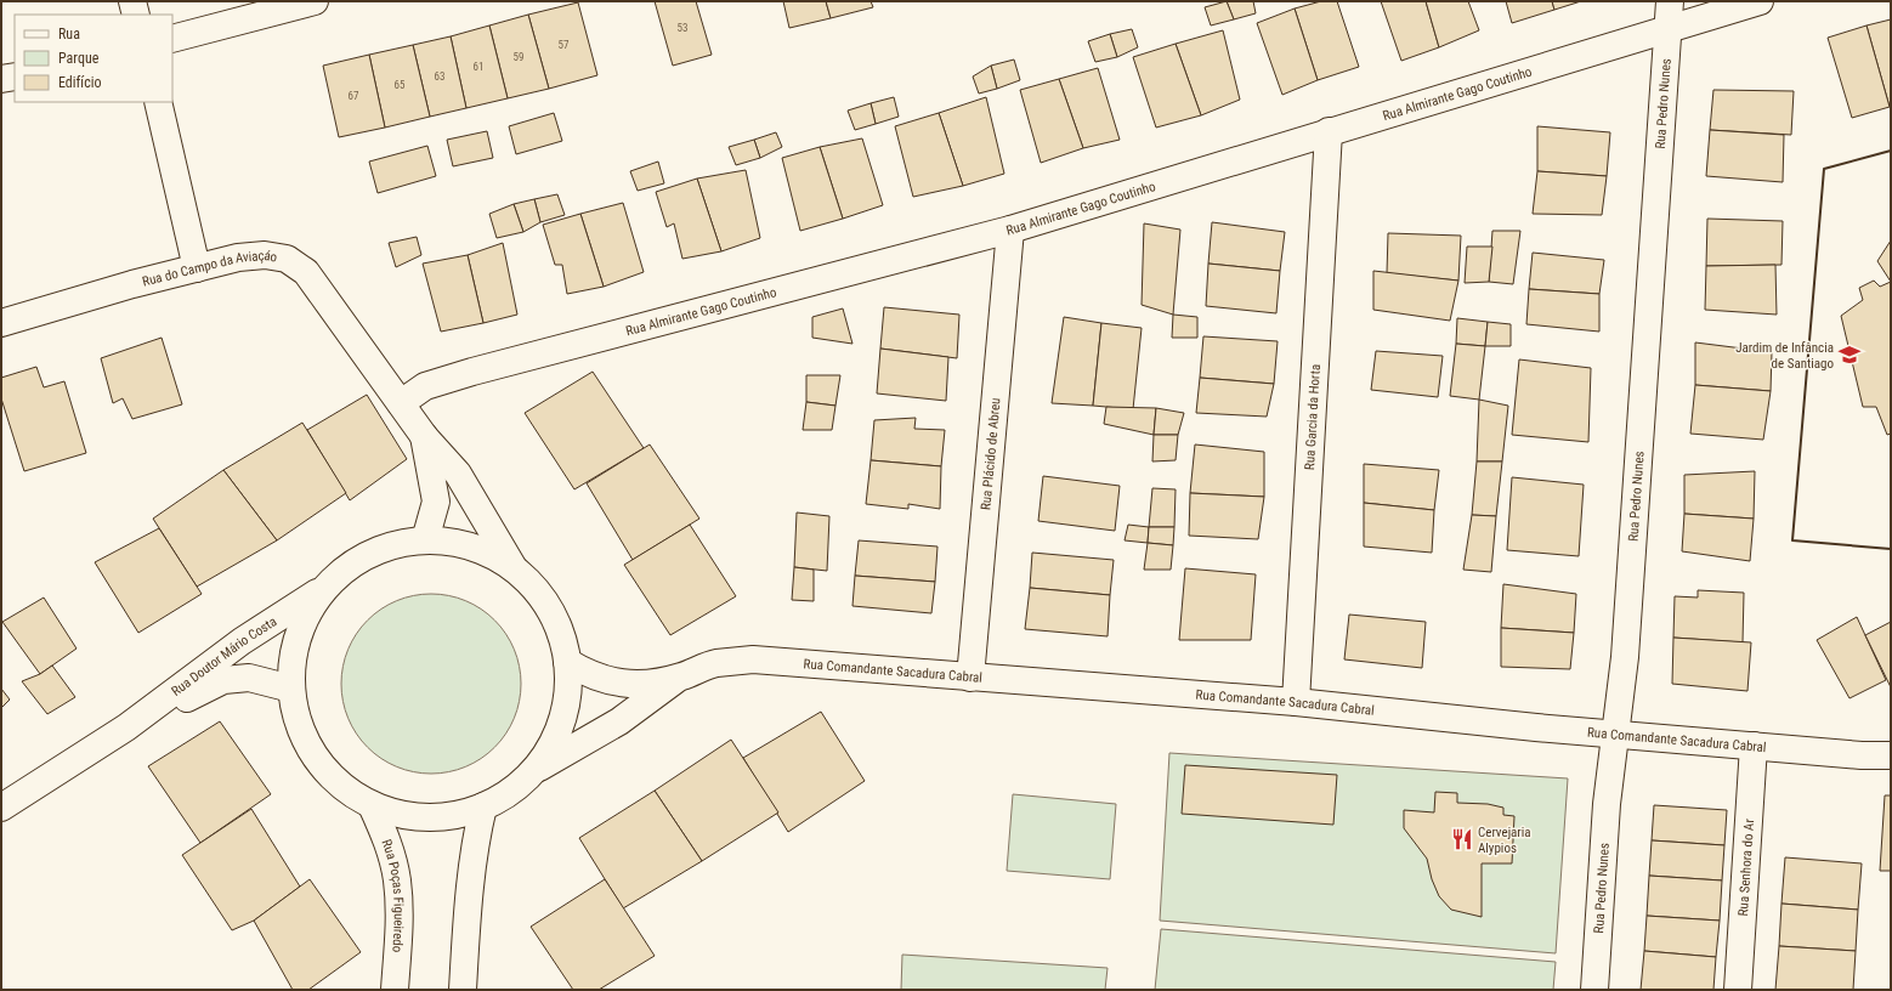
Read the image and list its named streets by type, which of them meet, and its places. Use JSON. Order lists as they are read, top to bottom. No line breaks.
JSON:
{"streets":{"street":["Rua Almirante Gago Coutinho","Rua Pedro Nunes","Rua do Campo da Aviaçáo","Rua Garcia da Horta","Rua Plácido de Abreu","Rua Doutor Mário Costa","Rua Comandante Sacadura Cabral","Rua Senhora do Ar","Rua Poças Figueiredo"]},"crossings":[["Rua Almirante Gago Coutinho","Rua Pedro Nunes"],["Rua Almirante Gago Coutinho","Rua do Campo da Aviaçáo"],["Rua Almirante Gago Coutinho","Rua Garcia da Horta"],["Rua Almirante Gago Coutinho","Rua Plácido de Abreu"],["Rua Pedro Nunes","Rua Comandante Sacadura Cabral"],["Rua Garcia da Horta","Rua Comandante Sacadura Cabral"],["Rua Plácido de Abreu","Rua Comandante Sacadura Cabral"],["Rua Comandante Sacadura Cabral","Rua Senhora do Ar"]],"places":{"school or university":["Jardim de Infância de Santiago"],"restaurant":["Cervejaria Alypios"]},"house_numbers":["53","57","59","61","63","65","67"],"legend":["Rua","Parque","Edifício"]}
